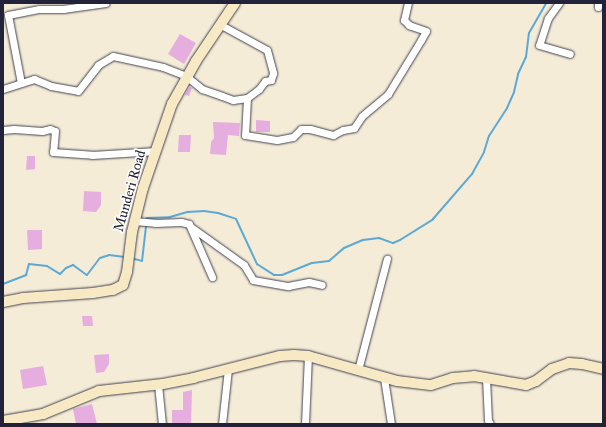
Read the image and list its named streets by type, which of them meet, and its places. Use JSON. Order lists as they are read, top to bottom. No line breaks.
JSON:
{"streets":{"main road":["Munderi Road"]}}
